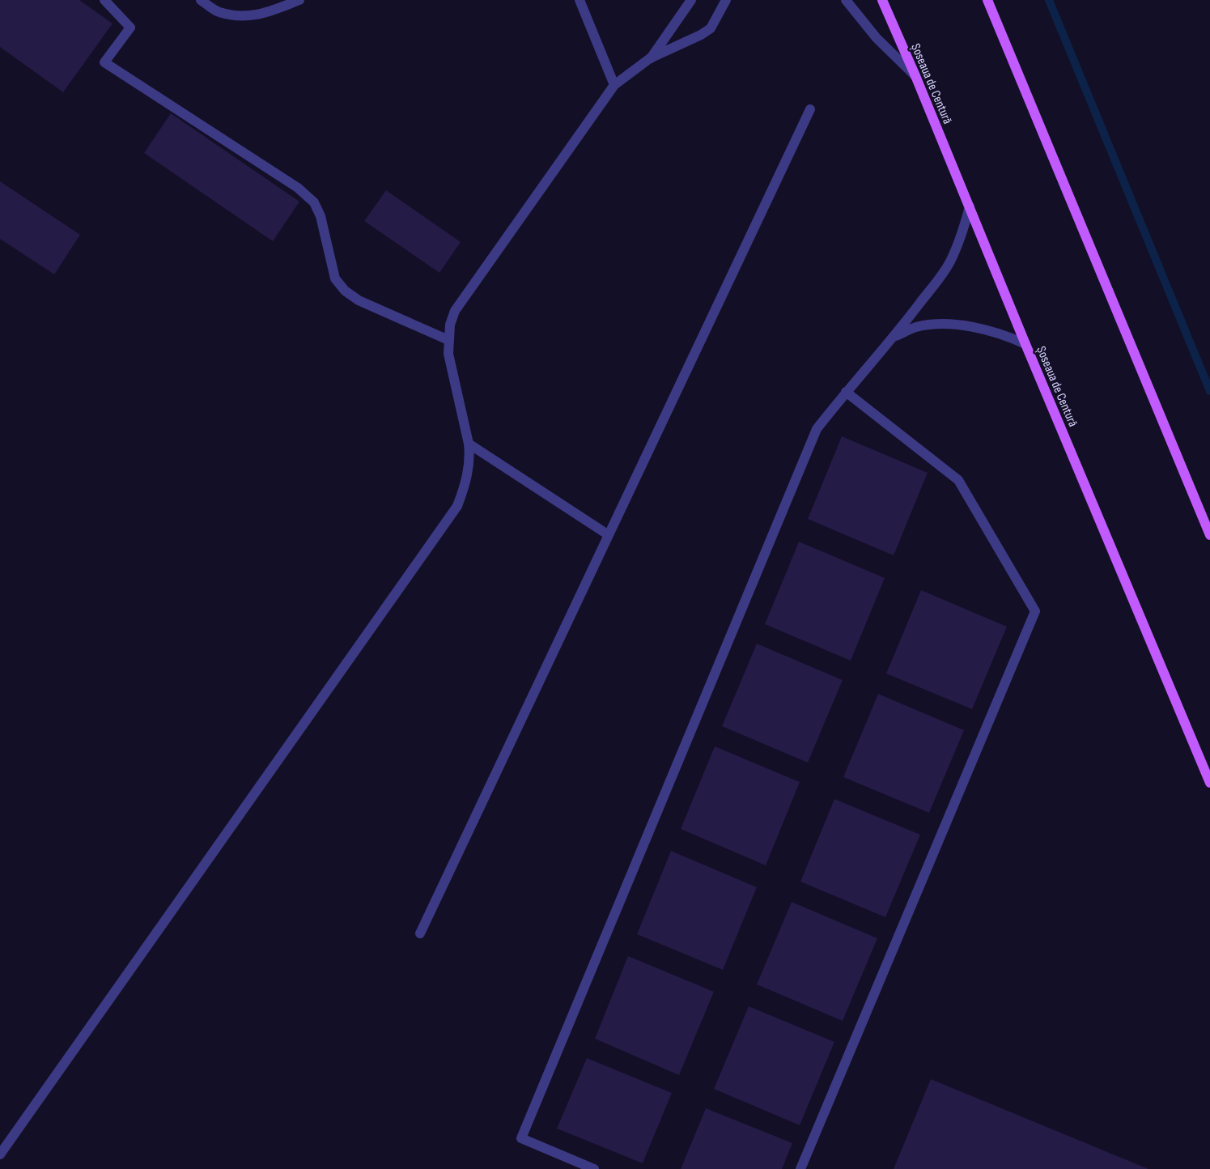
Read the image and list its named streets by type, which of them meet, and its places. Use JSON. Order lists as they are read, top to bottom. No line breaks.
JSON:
{"streets":{"main road":["Șoseaua de Centură"]}}
